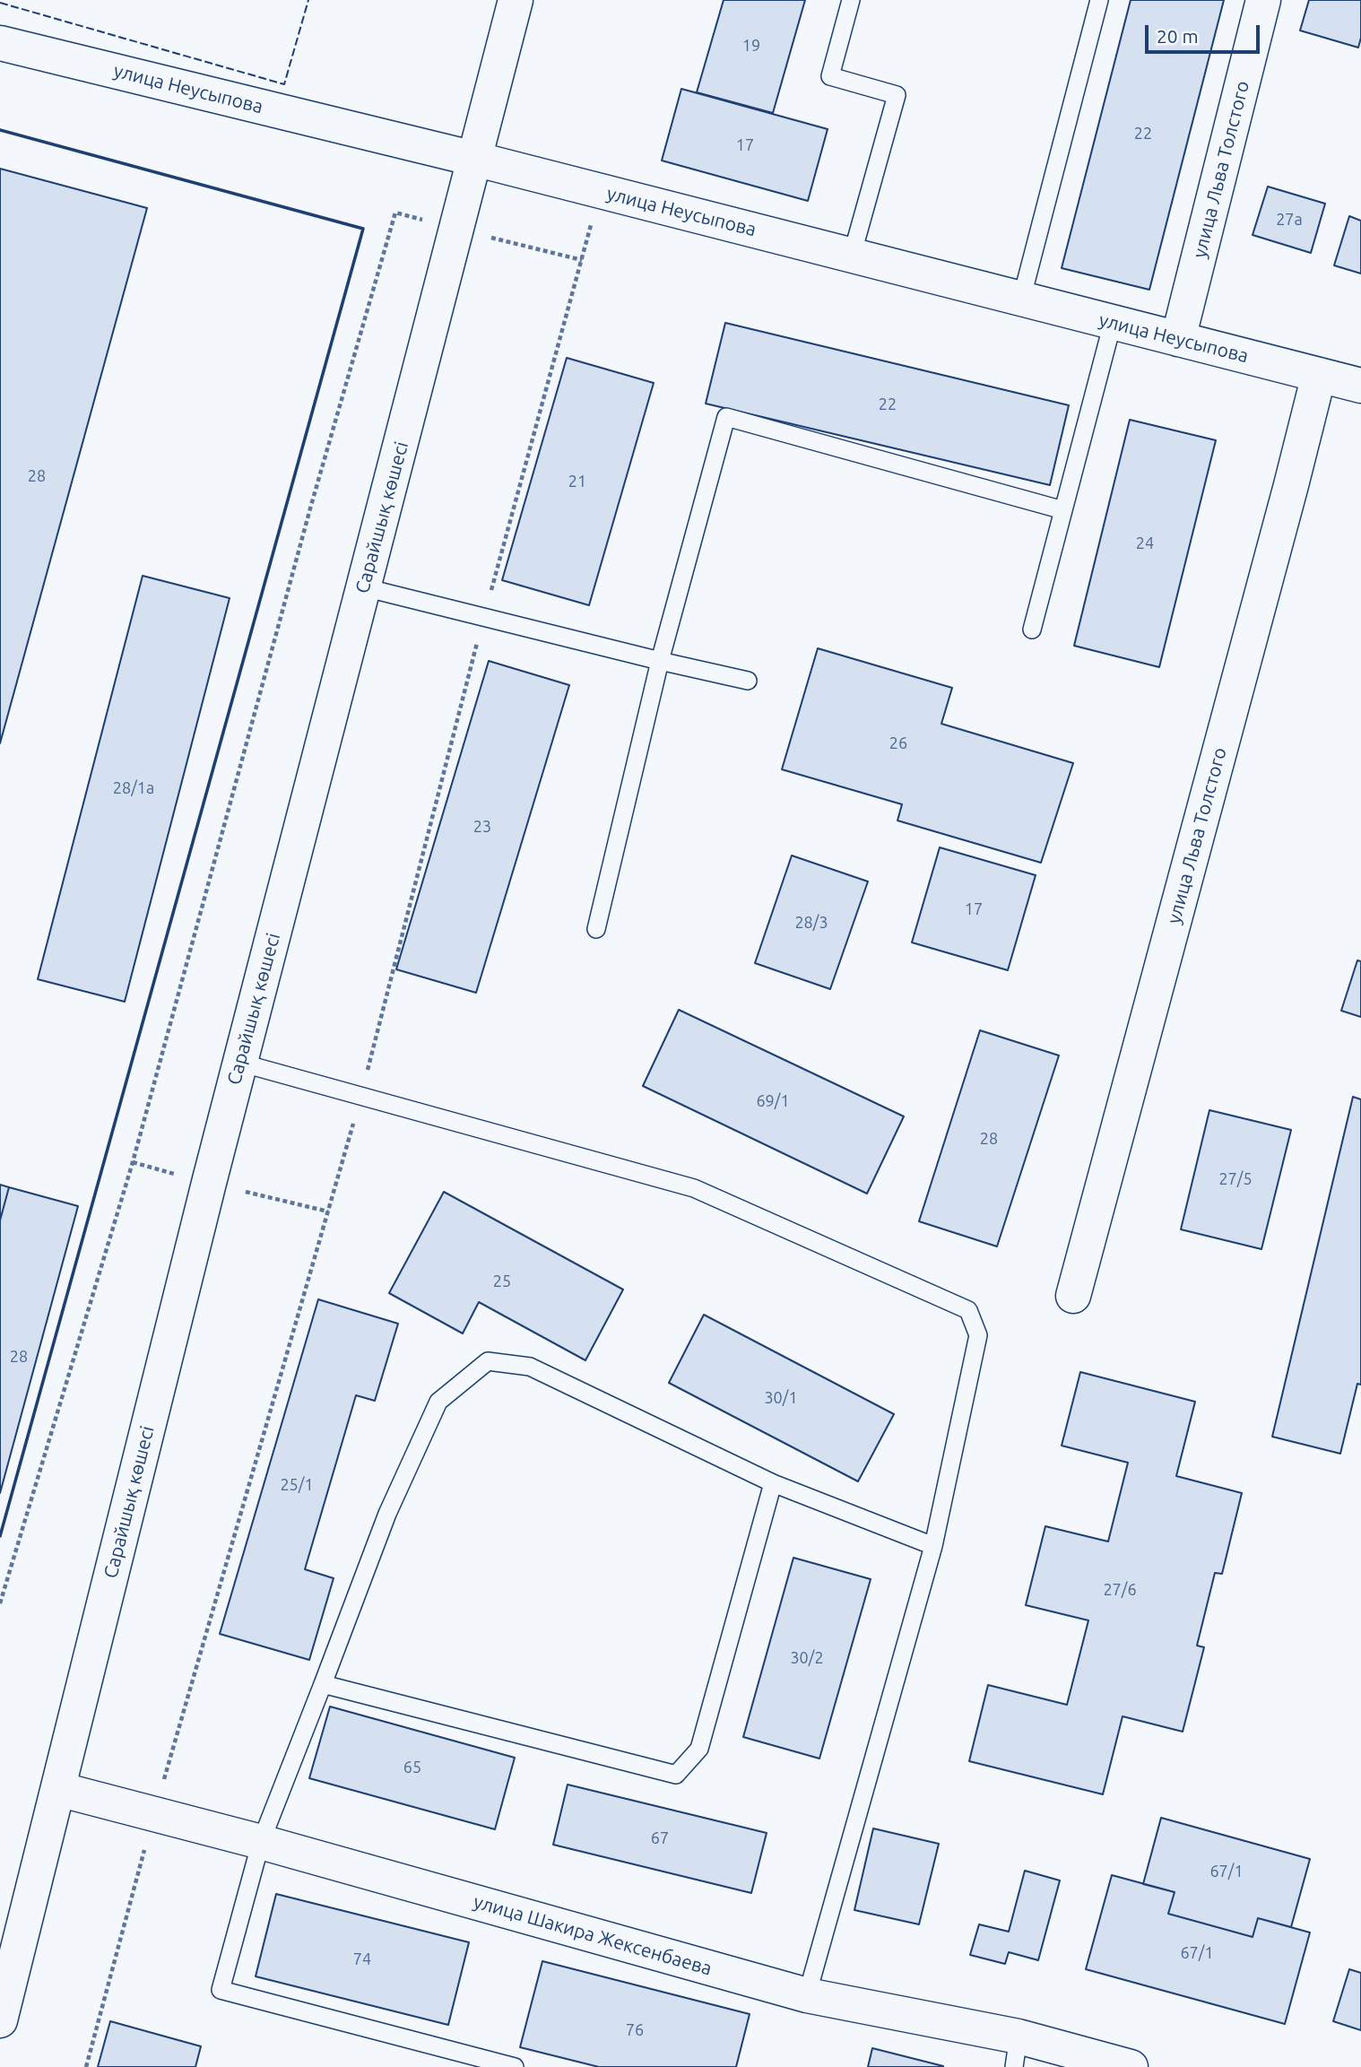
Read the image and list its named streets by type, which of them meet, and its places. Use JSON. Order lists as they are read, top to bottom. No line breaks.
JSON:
{"streets":{"street":["улица Неусыпова","улица Льва Толстого","Сарайшық көшесі","улица Шакира Жексенбаева"]},"crossings":[["улица Неусыпова","улица Льва Толстого"],["улица Неусыпова","Сарайшық көшесі"],["Сарайшық көшесі","улица Шакира Жексенбаева"]],"house_numbers":["19","22","17","27а","22","28","21","24","26","28/1а","23","17","28/3","69/1","28","27/5","25","28","30/1","25/1","27/6","30/2","65","67","67/1","67/1","74","76"],"scale_bar":"20 m"}
